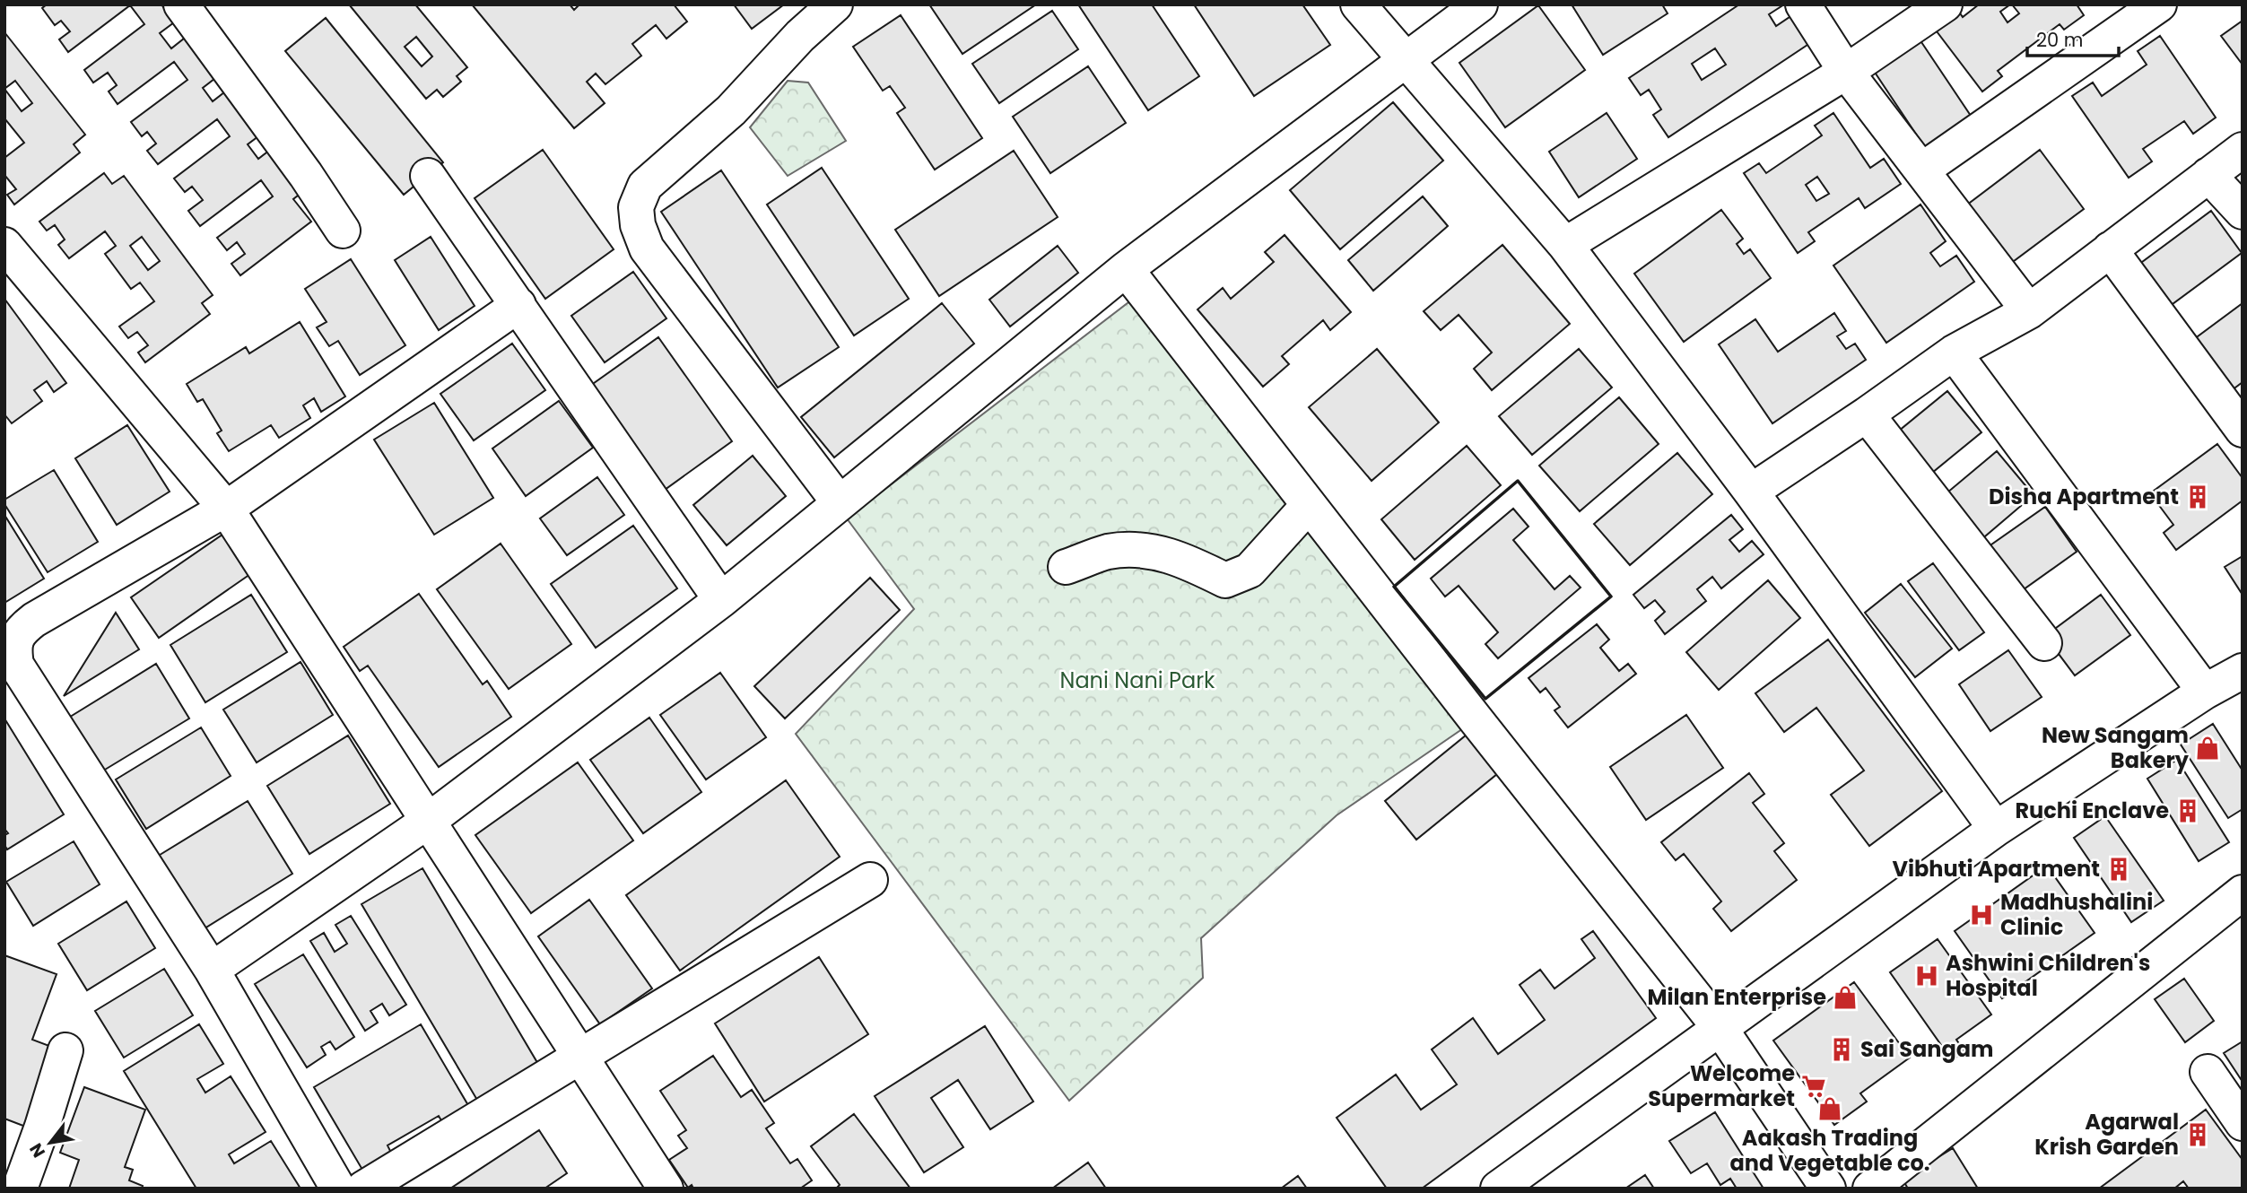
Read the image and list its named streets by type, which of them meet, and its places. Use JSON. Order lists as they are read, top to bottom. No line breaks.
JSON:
{"parks":["Nani Nani Park"],"places":{"building":["Disha Apartment","Ruchi Enclave","Vibhuti Apartment","Sai Sangam","Agarwal Krish Garden"],"shop":["New Sangam Bakery","Milan Enterprise","Aakash Trading and Vegetable co."],"hospital":["Madhushalini Clinic","Ashwini Children's Hospital"],"supermarket":["Welcome Supermarket"]},"scale_bar":"20 m","north":"bottom left"}
